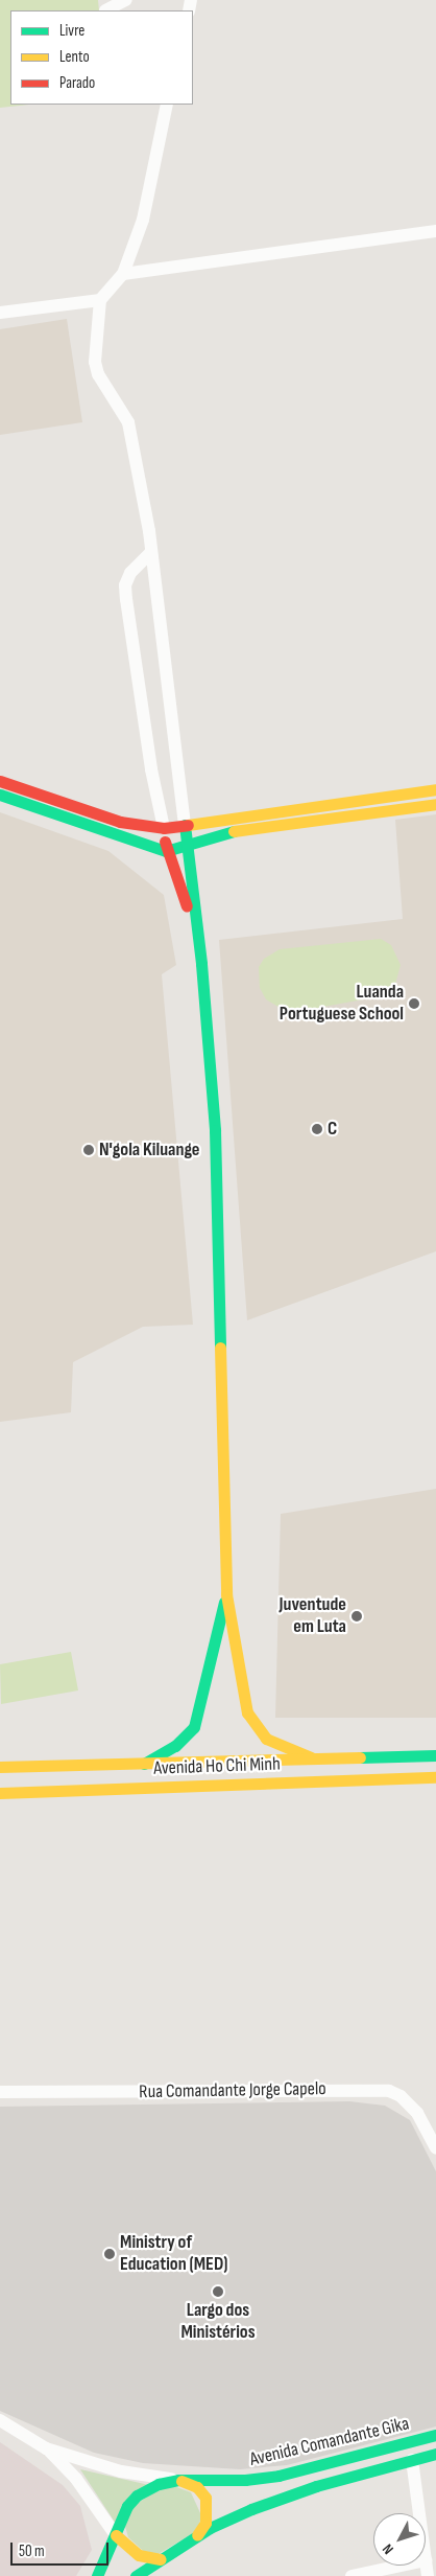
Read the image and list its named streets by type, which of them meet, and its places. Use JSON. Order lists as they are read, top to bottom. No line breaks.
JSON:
{"streets":{"street":["Avenida Ho Chi Minh","Rua Comandante Jorge Capelo","Avenida Comandante Gika"]},"places":["Luanda Portuguese School","C","N'gola Kiluange","Juventude em Luta","Ministry of Education (MED)","Largo dos Ministérios"],"legend":["Livre","Lento","Parado"],"scale_bar":"50 m","north":"bottom left"}
